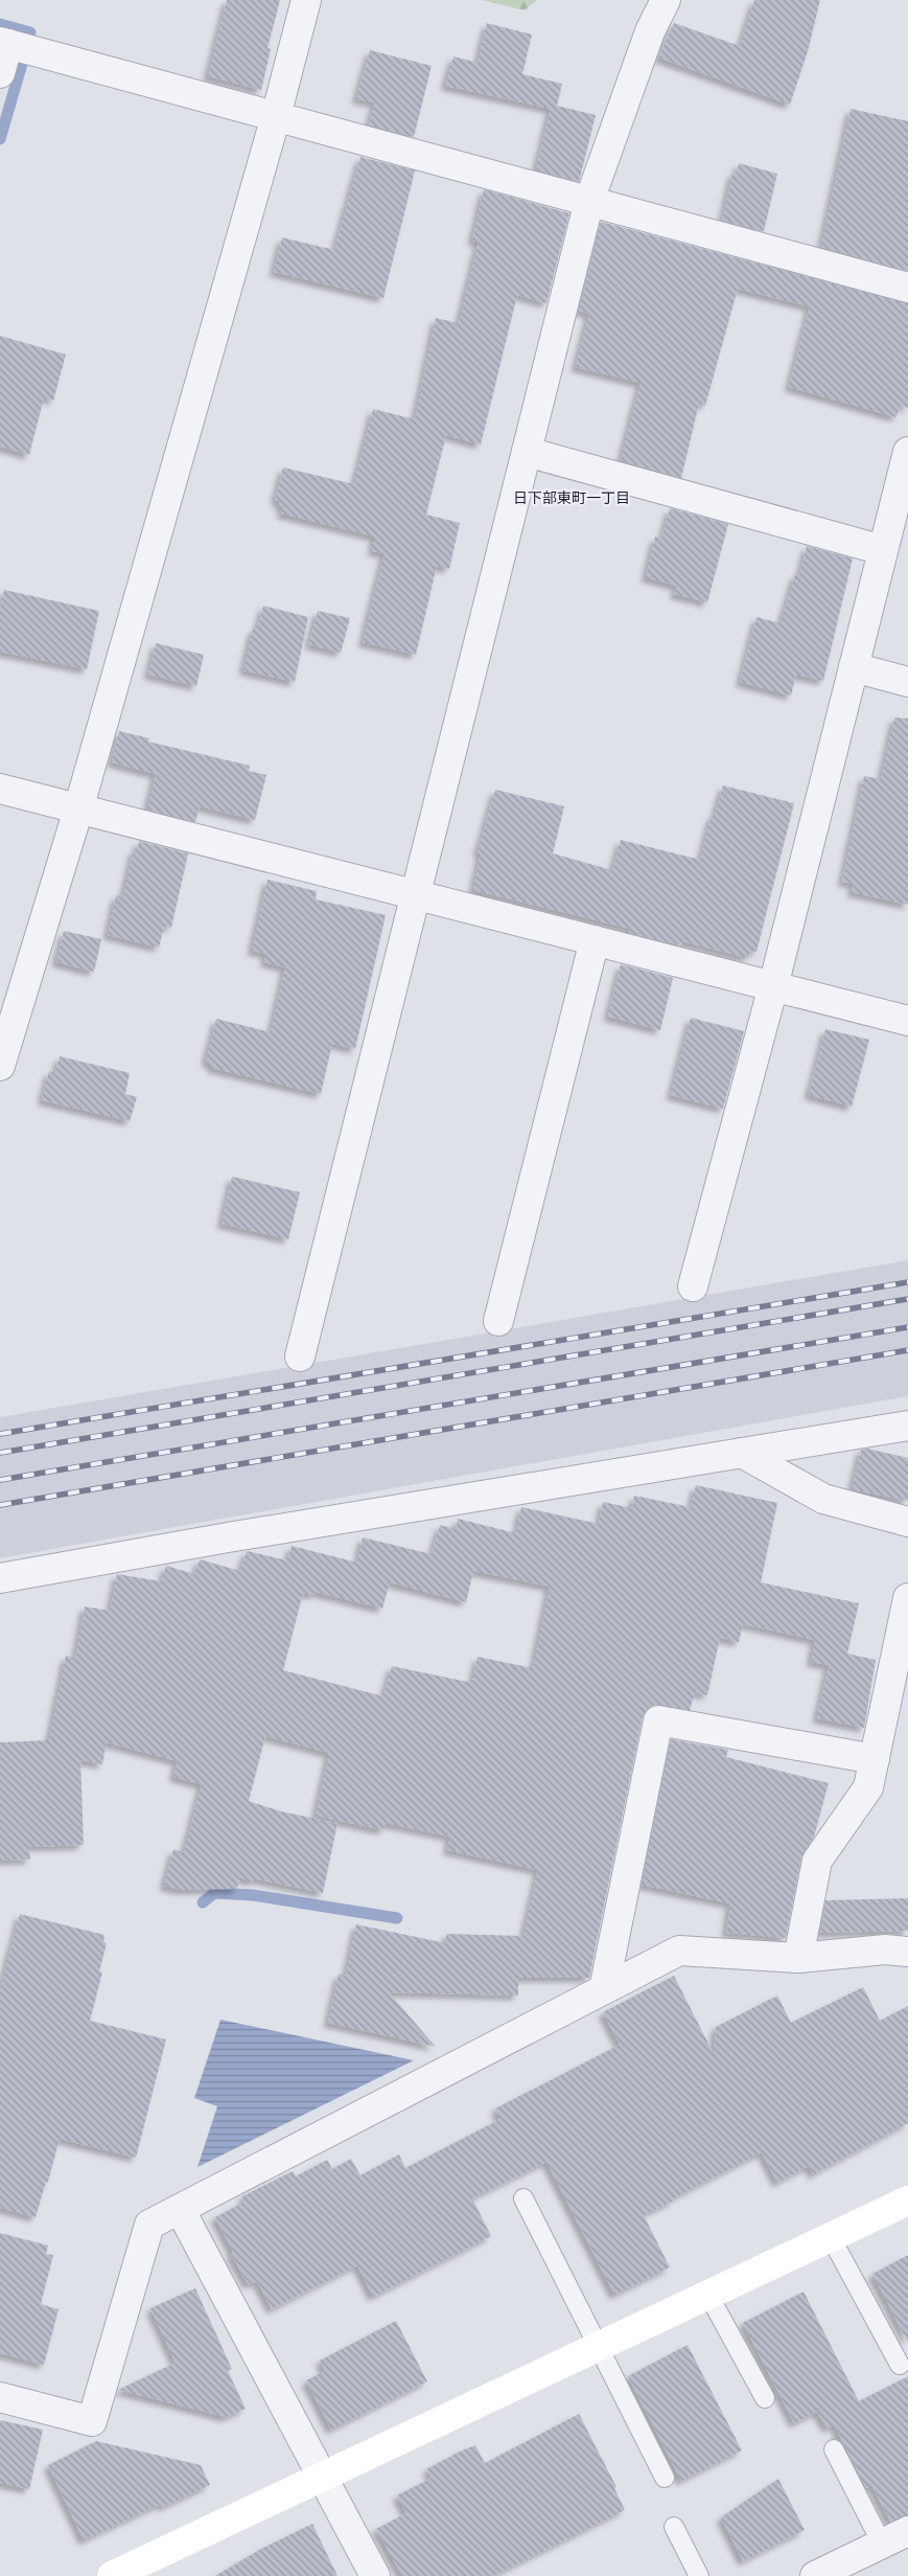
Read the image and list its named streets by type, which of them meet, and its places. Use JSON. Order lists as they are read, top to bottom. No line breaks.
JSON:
{"districts":["日下部東町一丁目"]}
